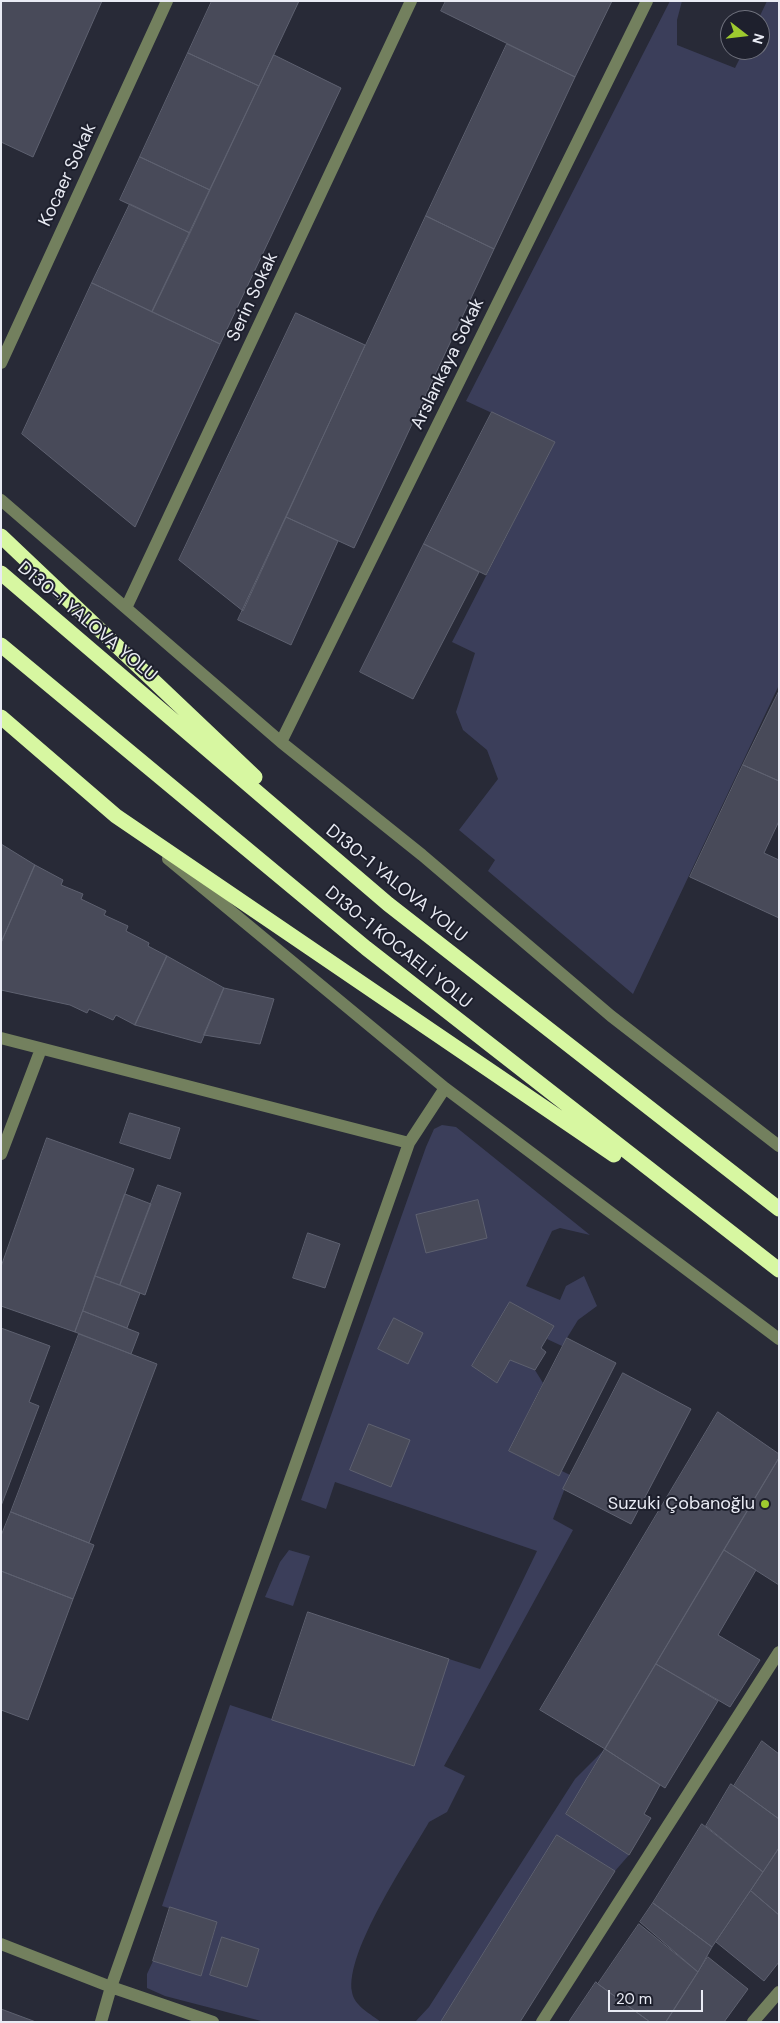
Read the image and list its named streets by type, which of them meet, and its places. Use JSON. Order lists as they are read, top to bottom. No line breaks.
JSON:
{"streets":{"highway":["D130-1 YALOVA YOLU","D130-1 KOCAELİ YOLU"],"street":["Kocaer Sokak","Serin Sokak","Arslankaya Sokak"]},"places":["Suzuki Çobanoğlu"],"scale_bar":"20 m","north":"right"}
